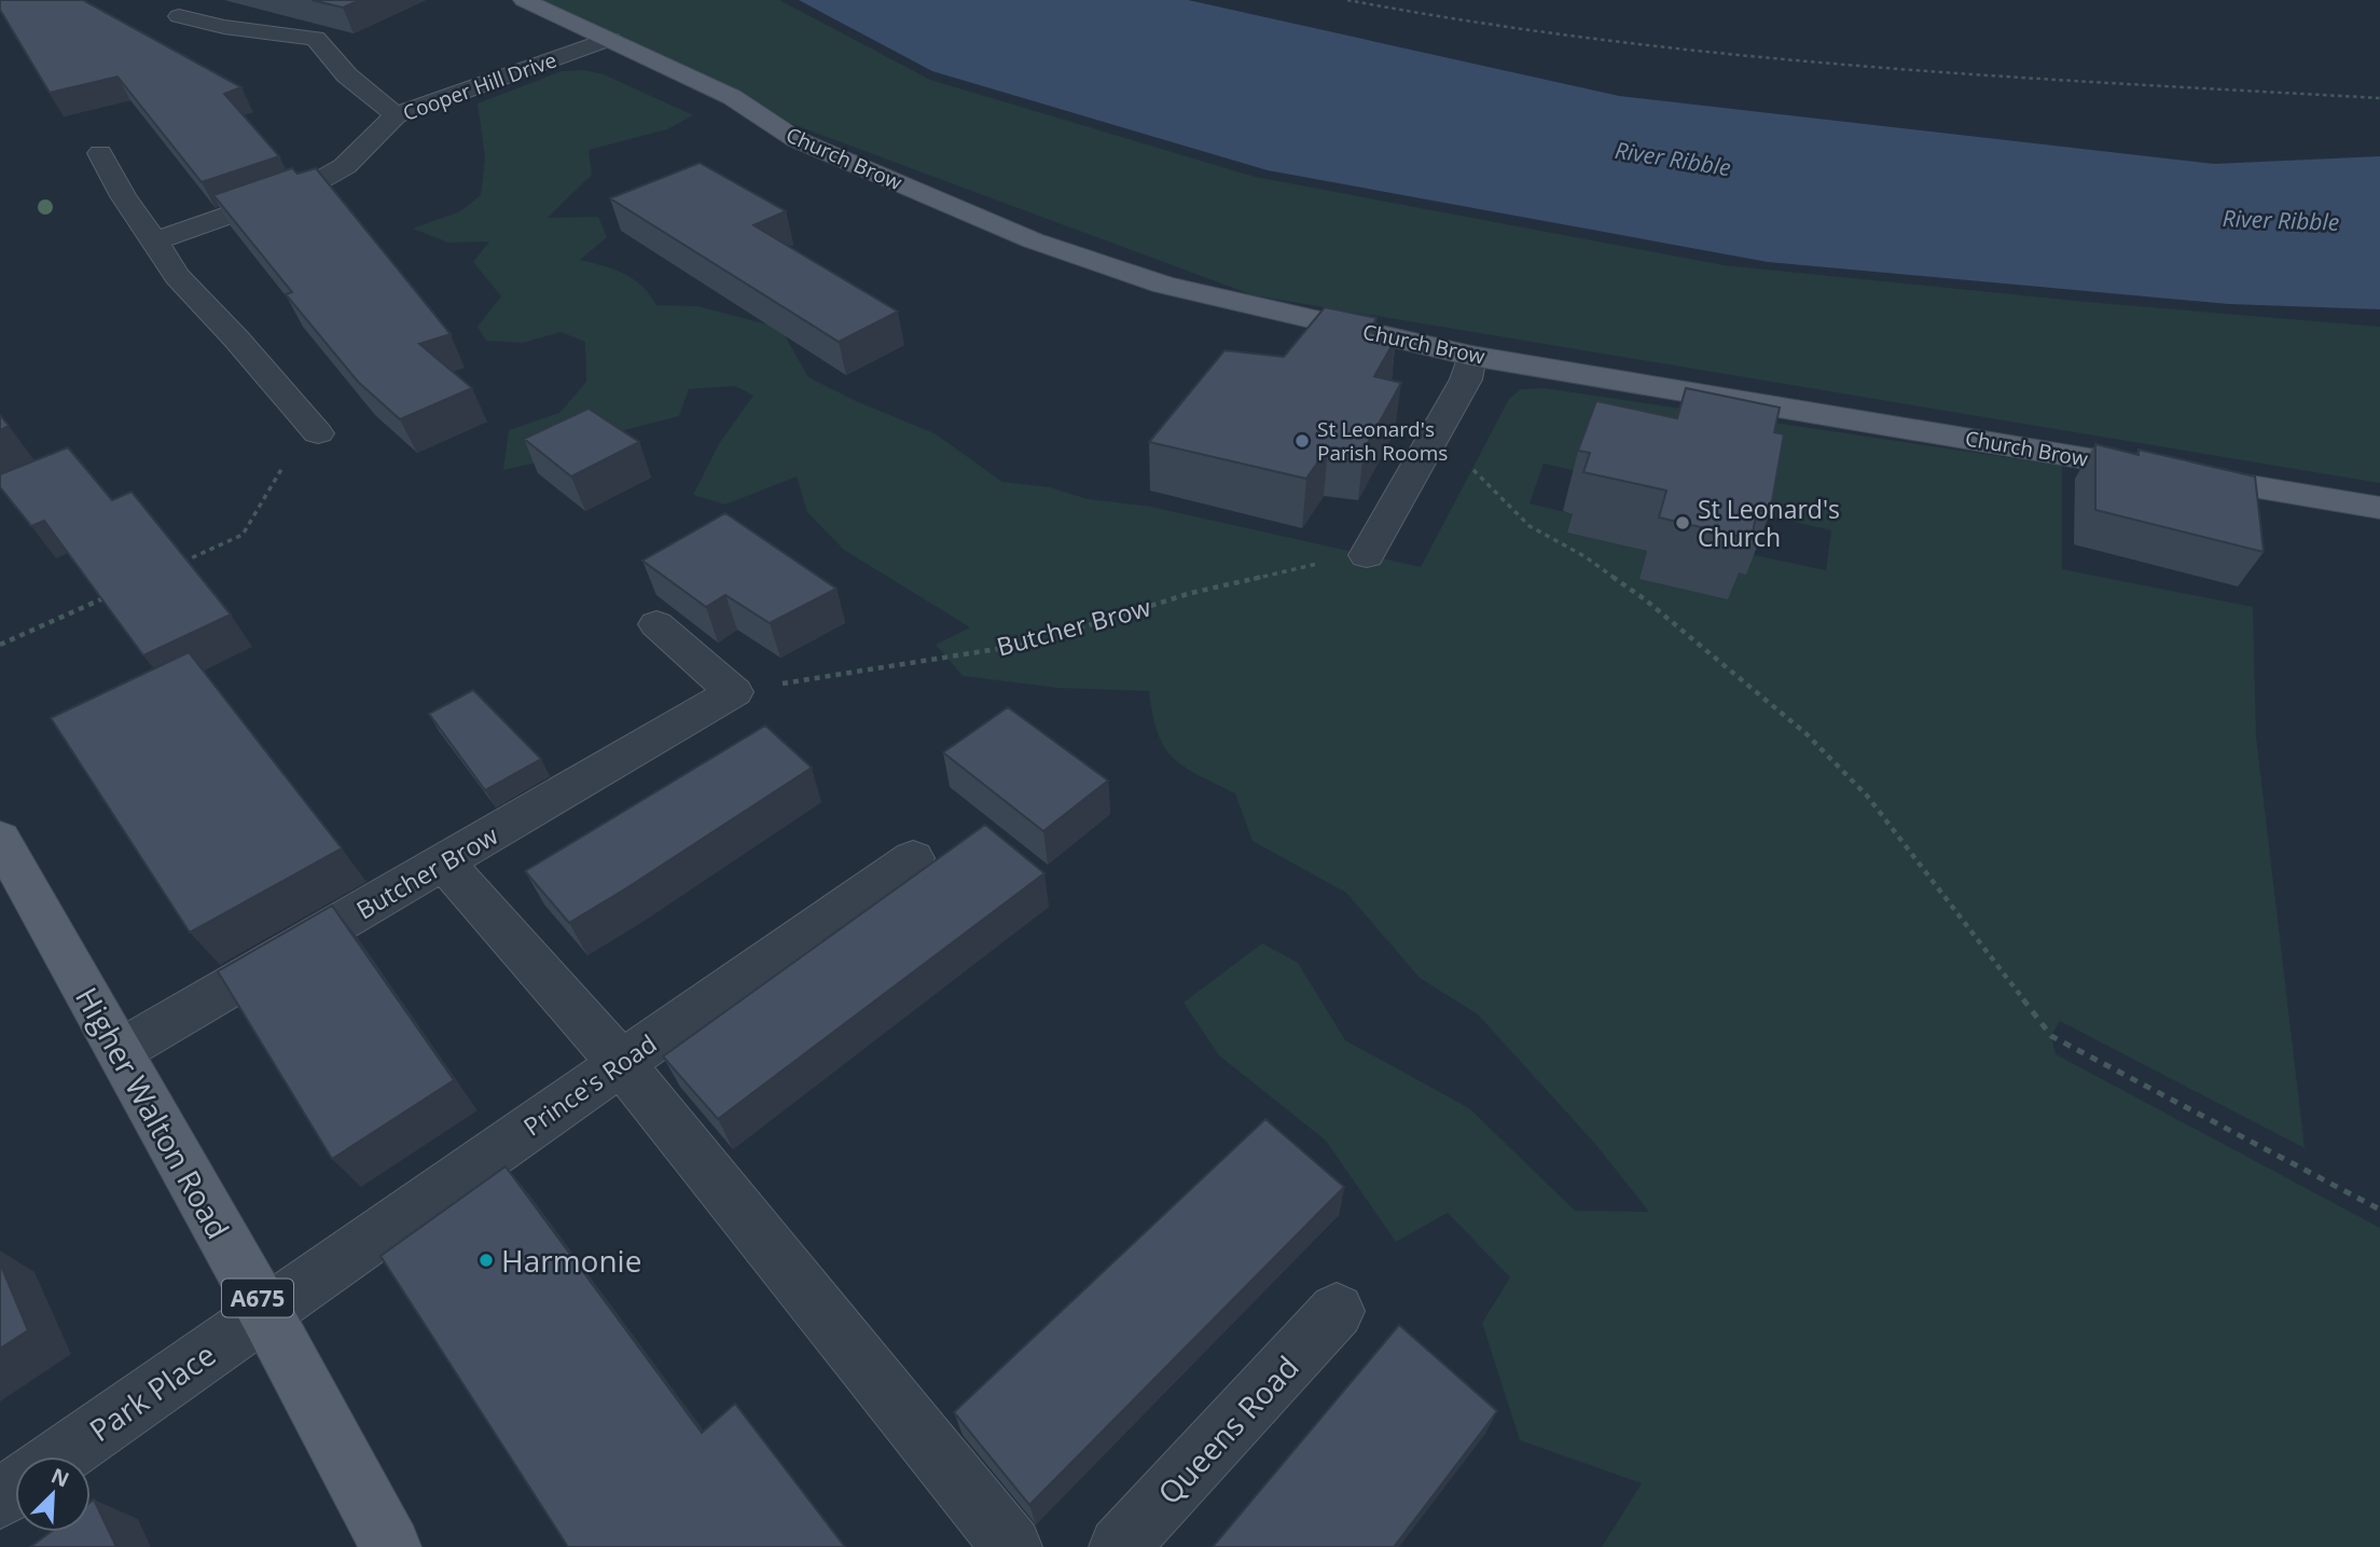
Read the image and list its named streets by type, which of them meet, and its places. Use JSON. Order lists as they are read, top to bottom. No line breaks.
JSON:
{"streets":{"main road":["Church Brow","Higher Walton Road","A675"],"street":["Cooper Hill Drive","Butcher Brow","Prince's Road","Park Place","Queens Road"]},"crossings":[["Cooper Hill Drive","Church Brow"],["Butcher Brow","Higher Walton Road"],["Prince's Road","Higher Walton Road"],["Prince's Road","Park Place"],["Higher Walton Road","Park Place"]],"water":["River Ribble"],"places":["St Leonard's Parish Rooms","St Leonard's Church","Harmonie"],"north":"top right"}
